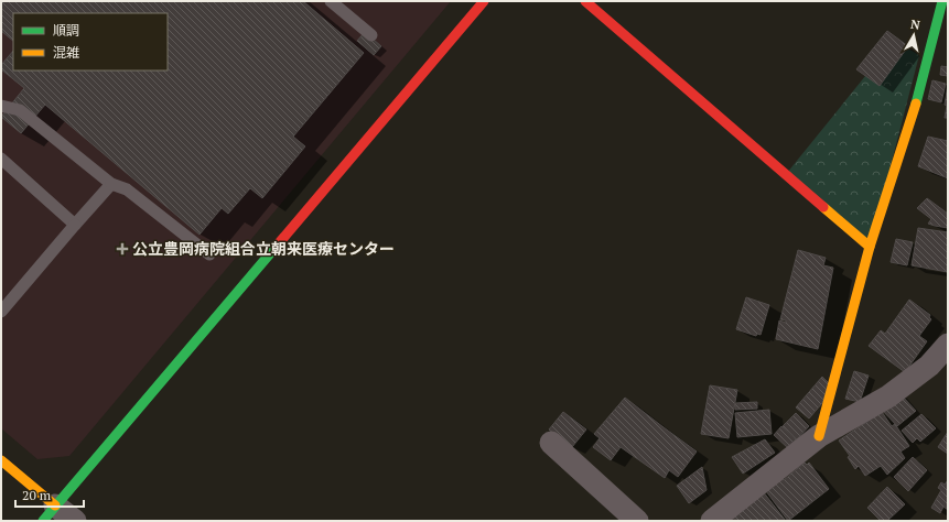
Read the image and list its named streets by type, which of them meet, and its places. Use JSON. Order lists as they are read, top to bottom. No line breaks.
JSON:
{"places":{"health":["公立豊岡病院組合立朝来医療センター"]},"legend":["順調","混雑"],"scale_bar":"20 m","north":"top"}
